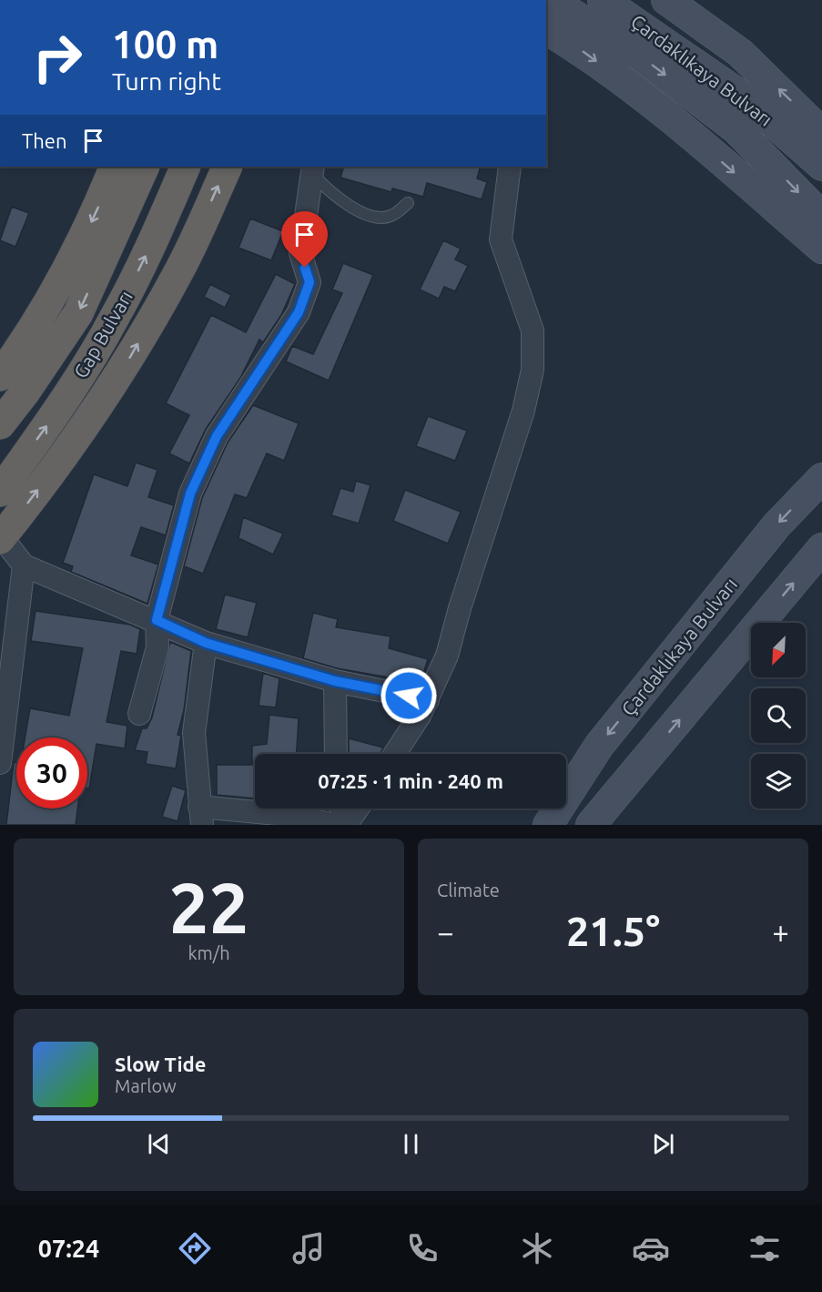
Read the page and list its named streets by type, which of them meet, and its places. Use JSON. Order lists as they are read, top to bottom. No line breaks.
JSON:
{"streets":{"highway":["Gap Bulvarı"],"main road":["Çardaklıkaya Bulvarı"]},"north":"bottom left","page":{"turn":["100 m","Turn right"],"then":"Then","limit":"30","trip":"07:25 · 1 min · 240 m","tile":[["22","km/h"],"Climate"],"heat":["−","21.5°","+"],"song":["Slow Tide","Marlow"],"tabs":"07:24"}}
